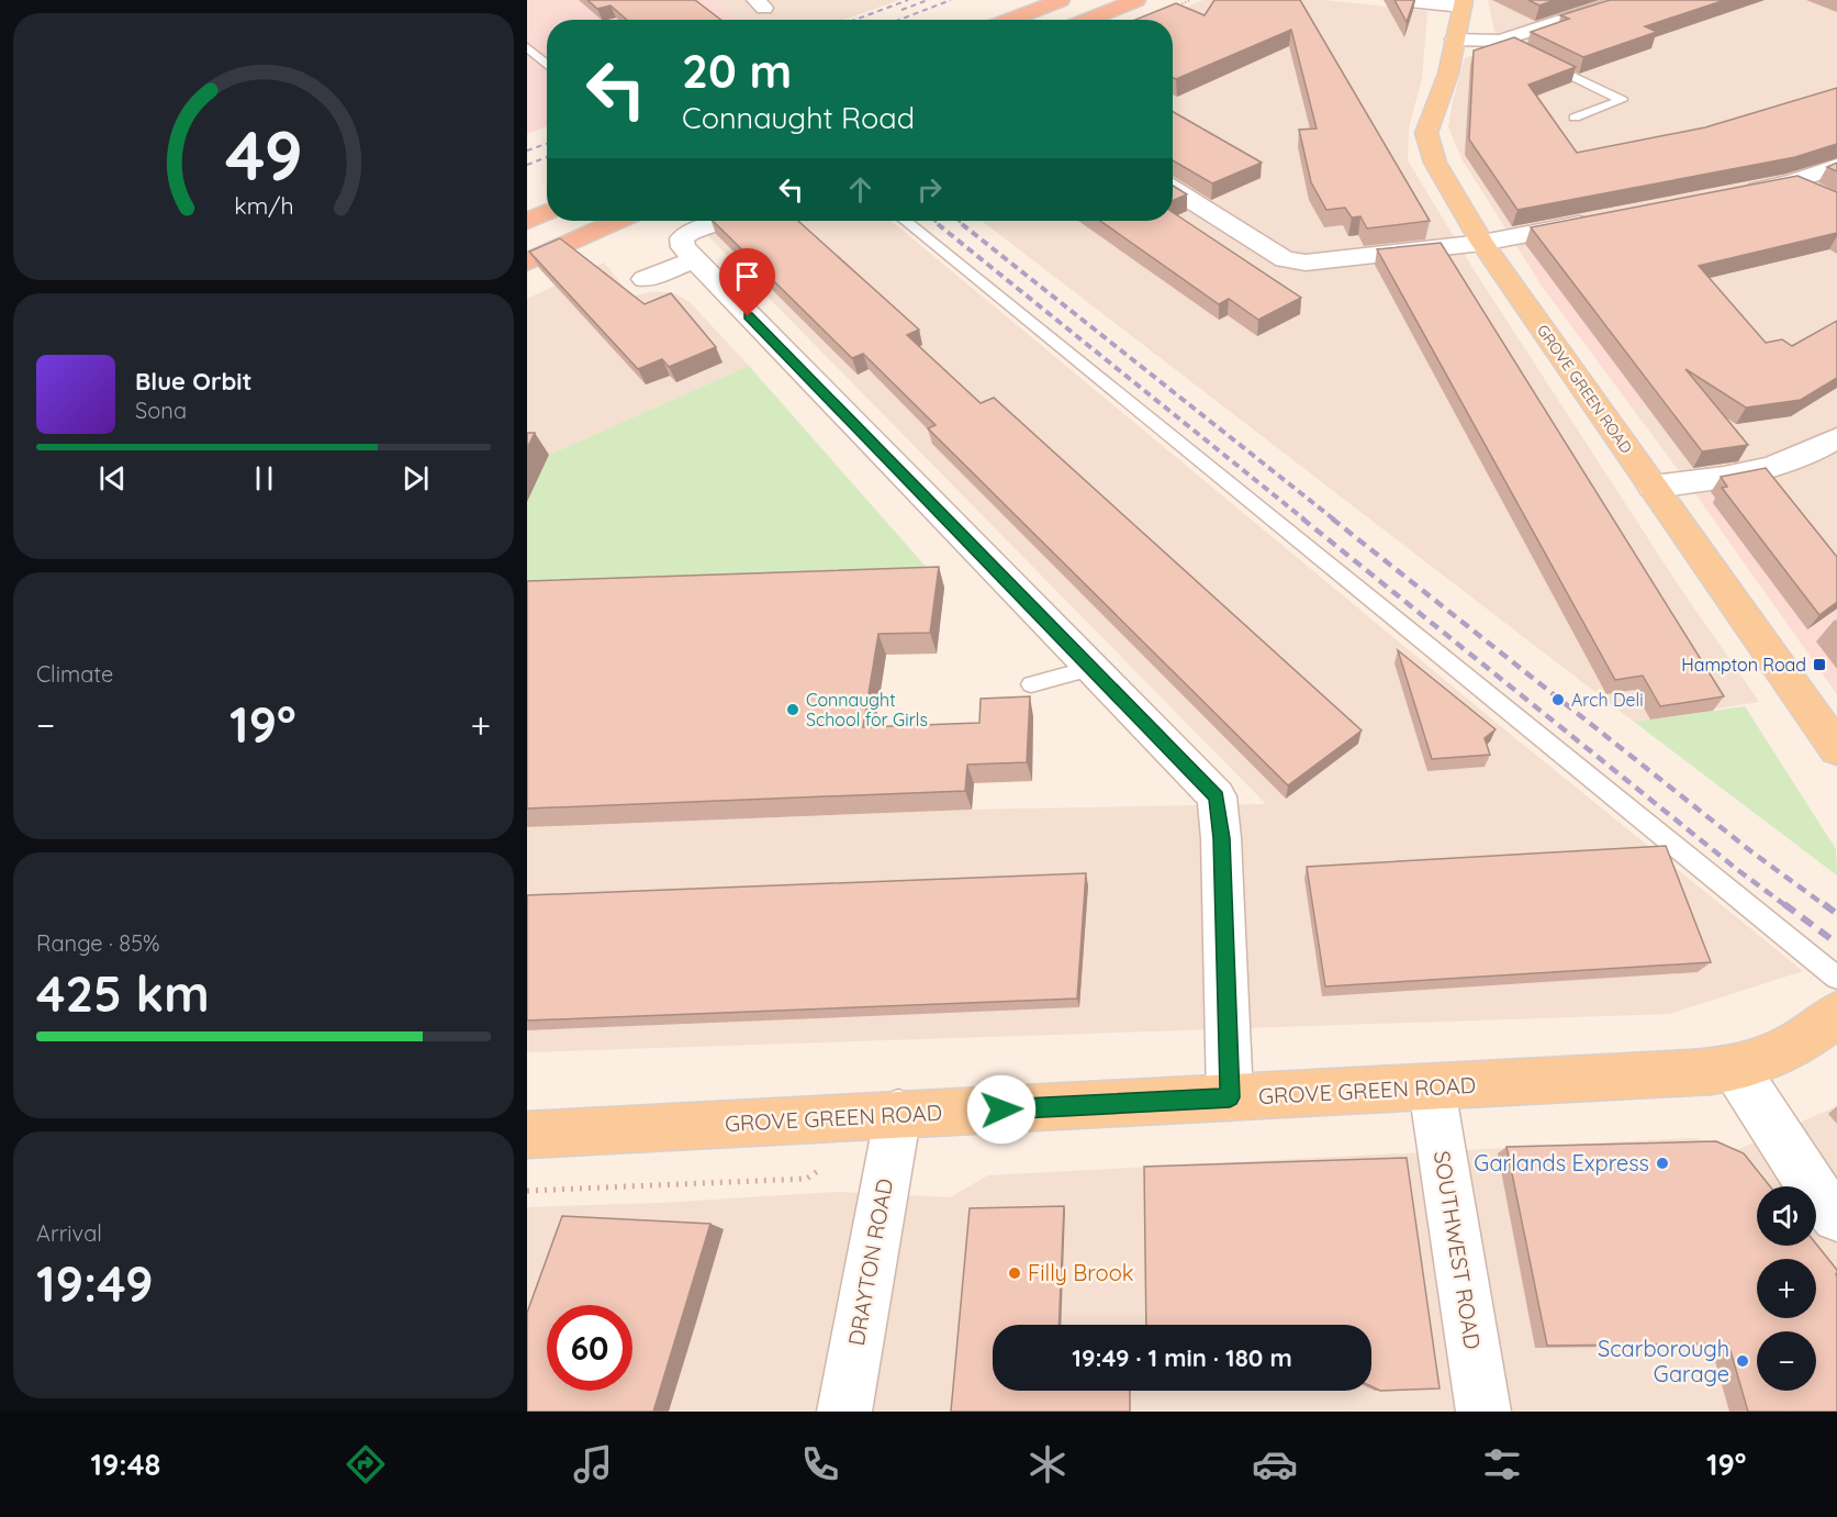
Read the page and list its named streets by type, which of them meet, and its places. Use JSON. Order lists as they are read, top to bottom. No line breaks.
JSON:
{"streets":{"main road":["GROVE GREEN ROAD"],"street":["SOUTHWEST ROAD","DRAYTON ROAD"]},"crossings":[["GROVE GREEN ROAD","SOUTHWEST ROAD"],["GROVE GREEN ROAD","DRAYTON ROAD"]],"places":{"transit":["Hampton Road"],"other":["Arch Deli","Connaught School for Girls","Garlands Express","Filly Brook","Scarborough Garage"]},"page":{"turn":["20 m","Connaught Road"],"song":["Blue Orbit","Sona"],"tile":["Climate",["Range · 85%","425 km"],["Arrival","19:49"]],"heat":["−","19°","+"],"map_buttons":["+","−"],"limit":"60","trip":"19:49 · 1 min · 180 m","tabs":["19:48","19°"],"gauge":["49","km/h"]}}
